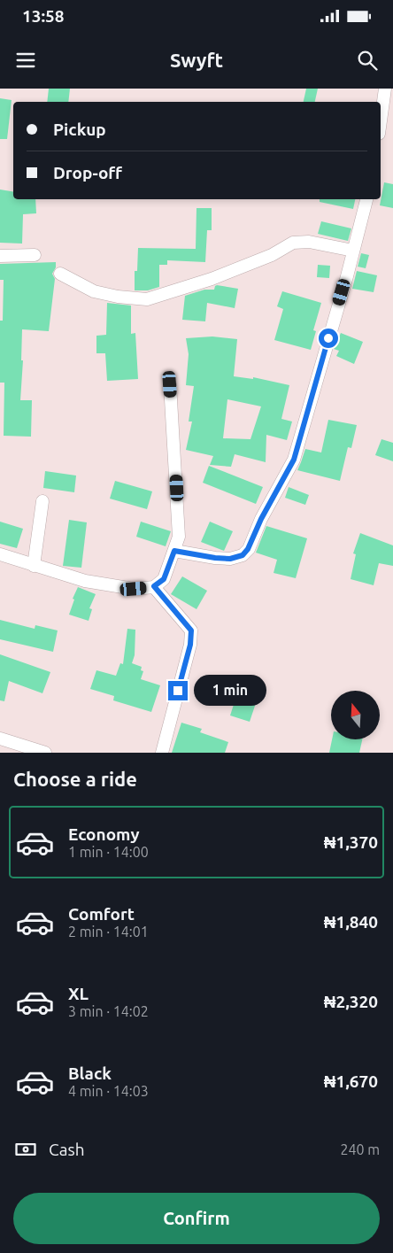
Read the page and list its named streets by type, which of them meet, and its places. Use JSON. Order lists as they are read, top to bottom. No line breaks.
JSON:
{"north":"top","page":{"status":"13:58","header":"Swyft","banner":["Pickup","Drop-off"],"bubble":"1 min","heading":"Choose a ride","list":[{"name":"Economy","note":"1 min · 14:00","value":"₦1,370"},{"name":"Comfort","note":"2 min · 14:01","value":"₦1,840"},{"name":"XL","note":"3 min · 14:02","value":"₦2,320"},{"name":"Black","note":"4 min · 14:03","value":"₦1,670"}],"pay":["Cash","240 m"],"buttons":"Confirm"}}
